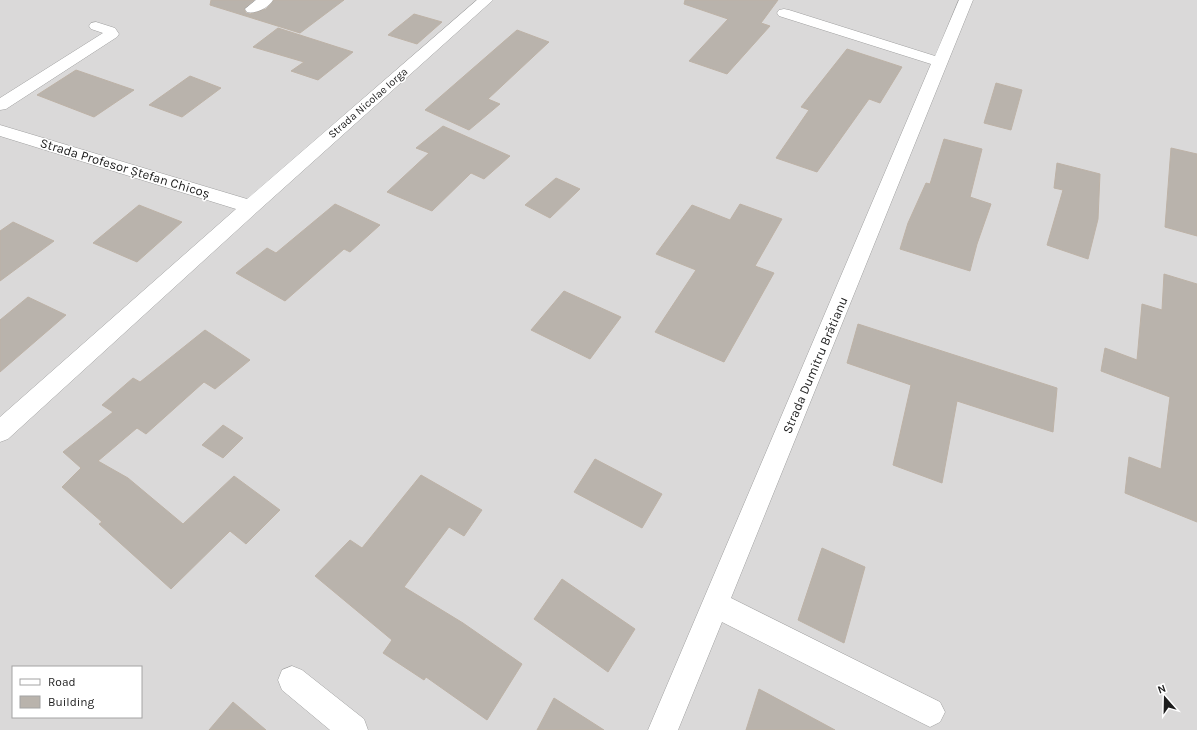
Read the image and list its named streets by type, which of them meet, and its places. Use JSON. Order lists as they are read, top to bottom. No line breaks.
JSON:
{"streets":{"street":["Strada Nicolae Iorga","Strada Profesor Ștefan Chicoș","Strada Dumitru Brătianu"]},"crossings":[["Strada Nicolae Iorga","Strada Profesor Ștefan Chicoș"]],"legend":["Road","Building"],"north":"top"}
